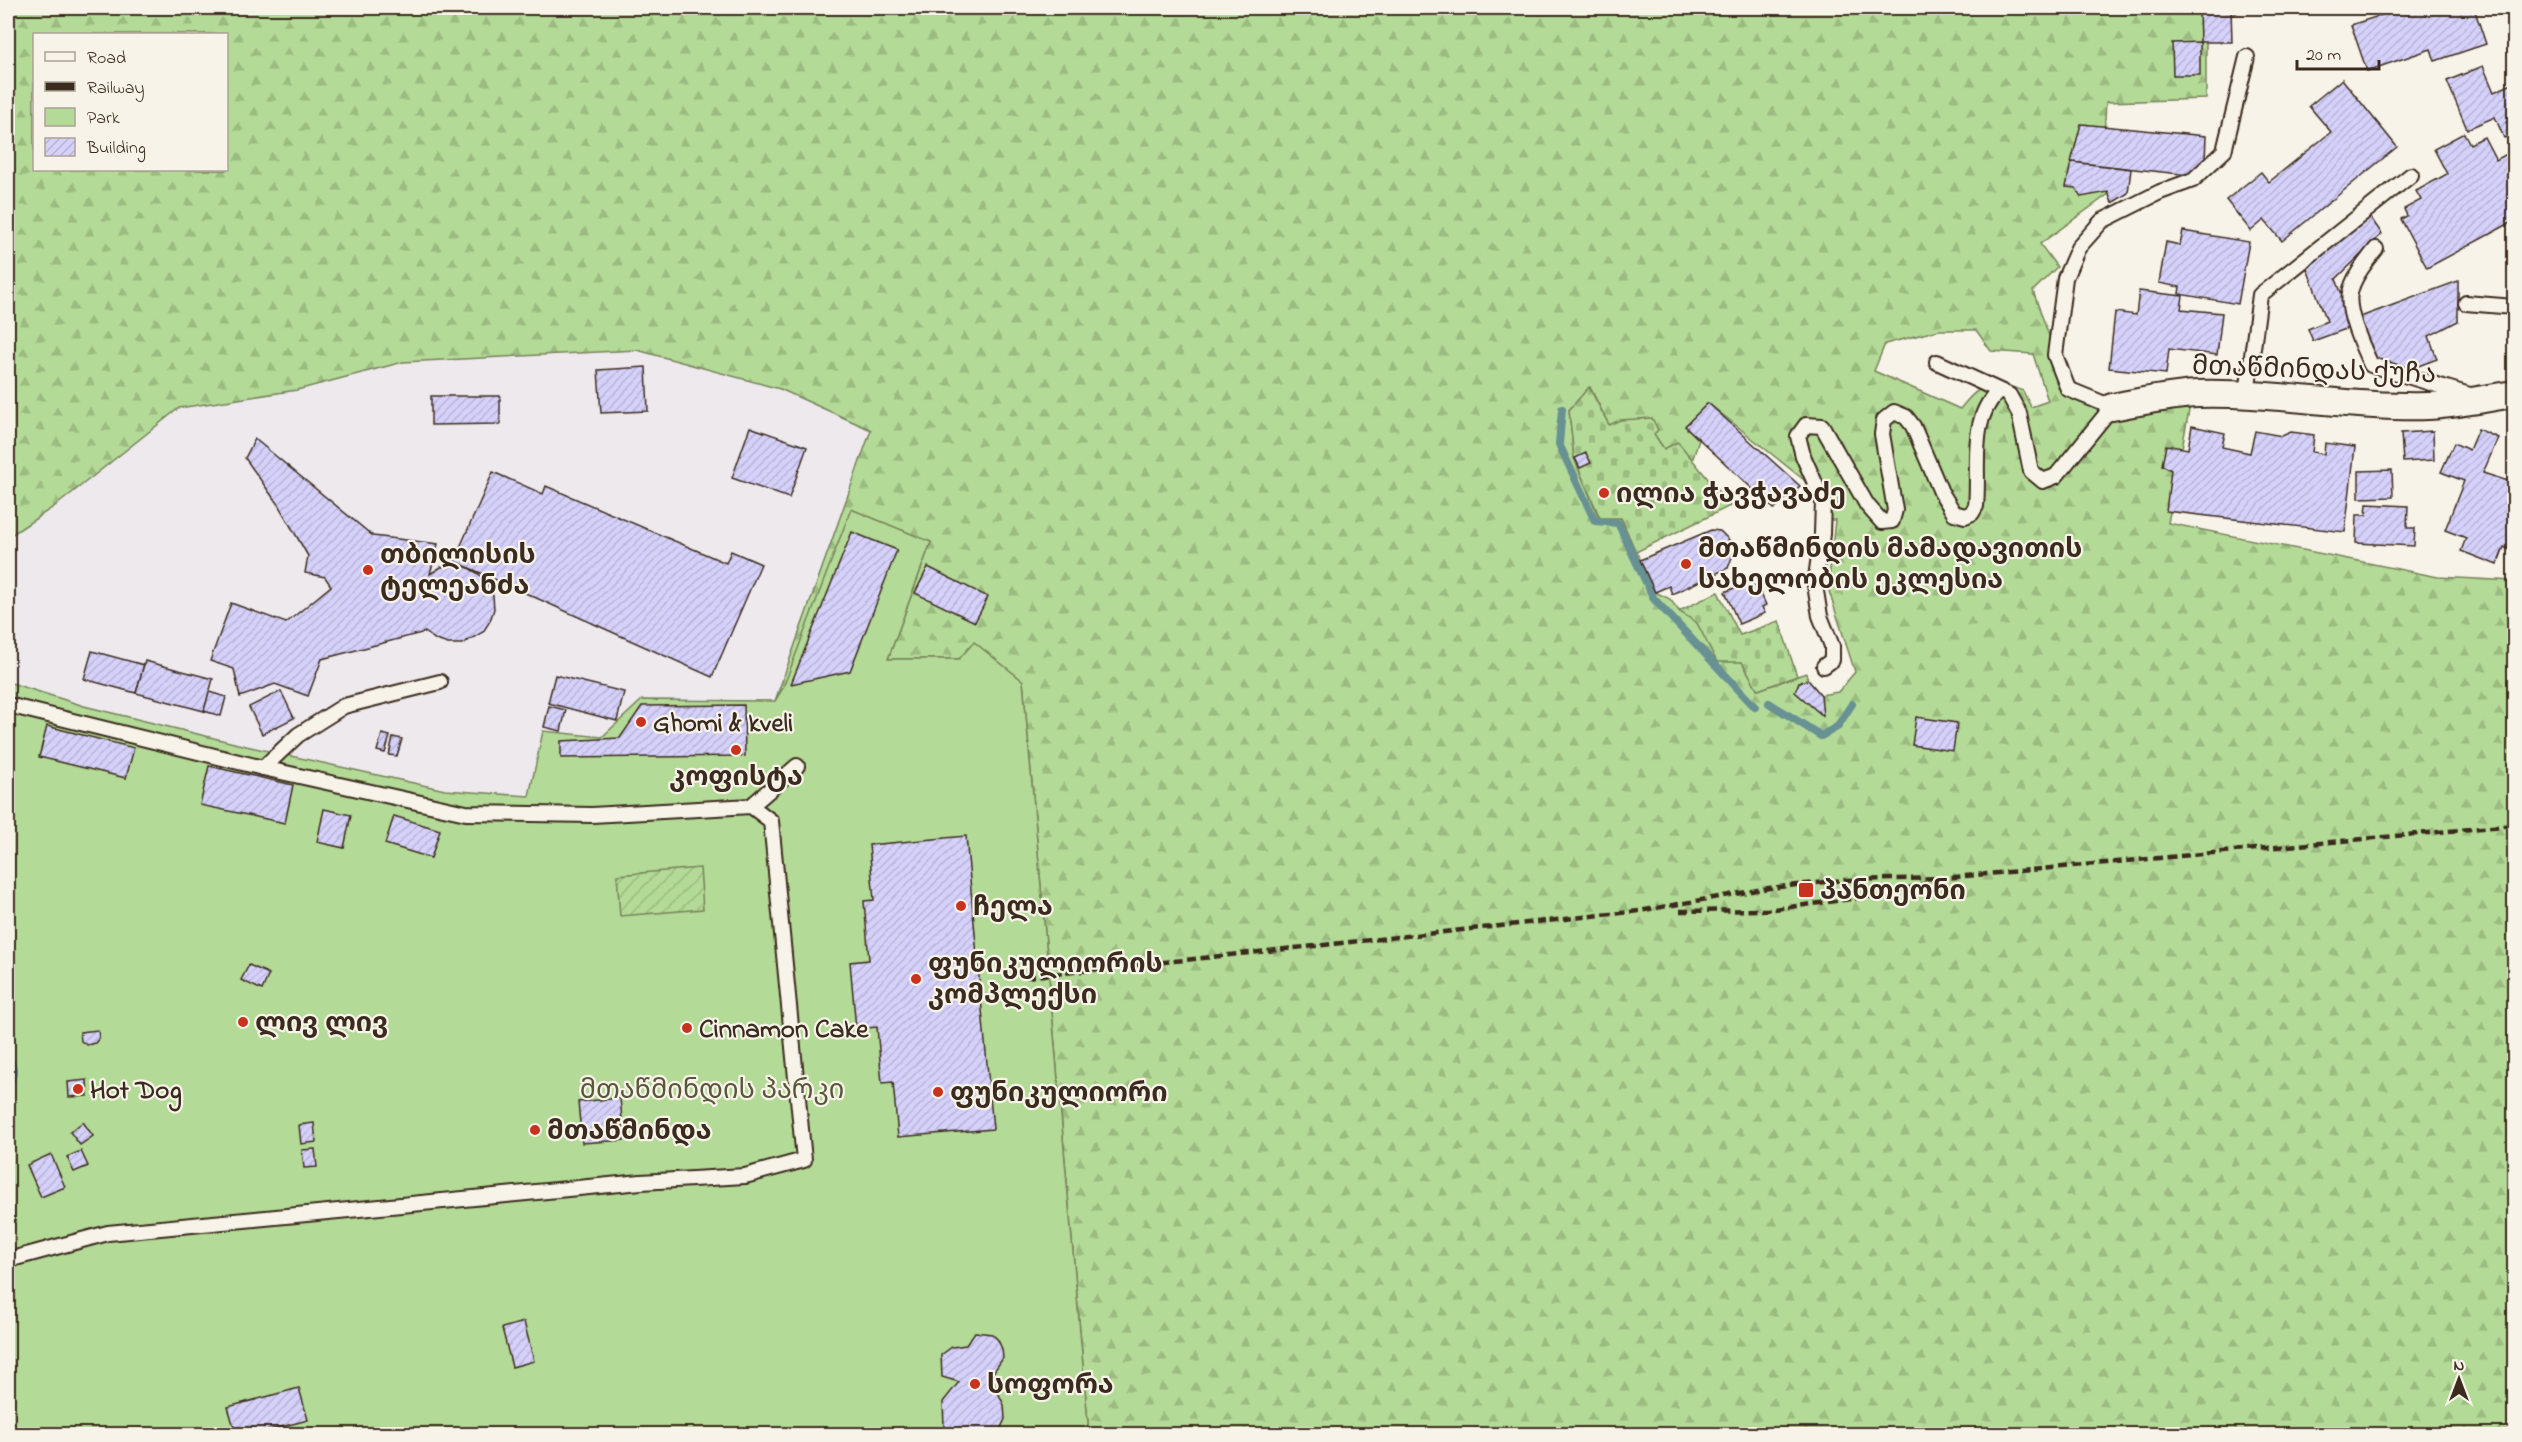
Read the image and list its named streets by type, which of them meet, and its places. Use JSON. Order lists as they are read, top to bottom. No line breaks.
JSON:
{"streets":{"street":["მთაწმინდას ქუჩა"]},"parks":["მთაწმინდის პარკი"],"places":{"other":["ილია ჭავჭავაძე","მთაწმინდის მამადავითის სახელობის ეკლესია","თბილისის ტელეანძა","Ghomi & kveli","კოფისტა","ჩელა","ფუნიკულიორის კომპლექსი","ლივ ლივ","Cinnamon Cake","Hot Dog","ფუნიკულიორი","მთაწმინდა","სოფორა"],"transit":["პანთეონი"]},"legend":["Road","Railway","Park","Building"],"scale_bar":"20 m","north":"top"}
